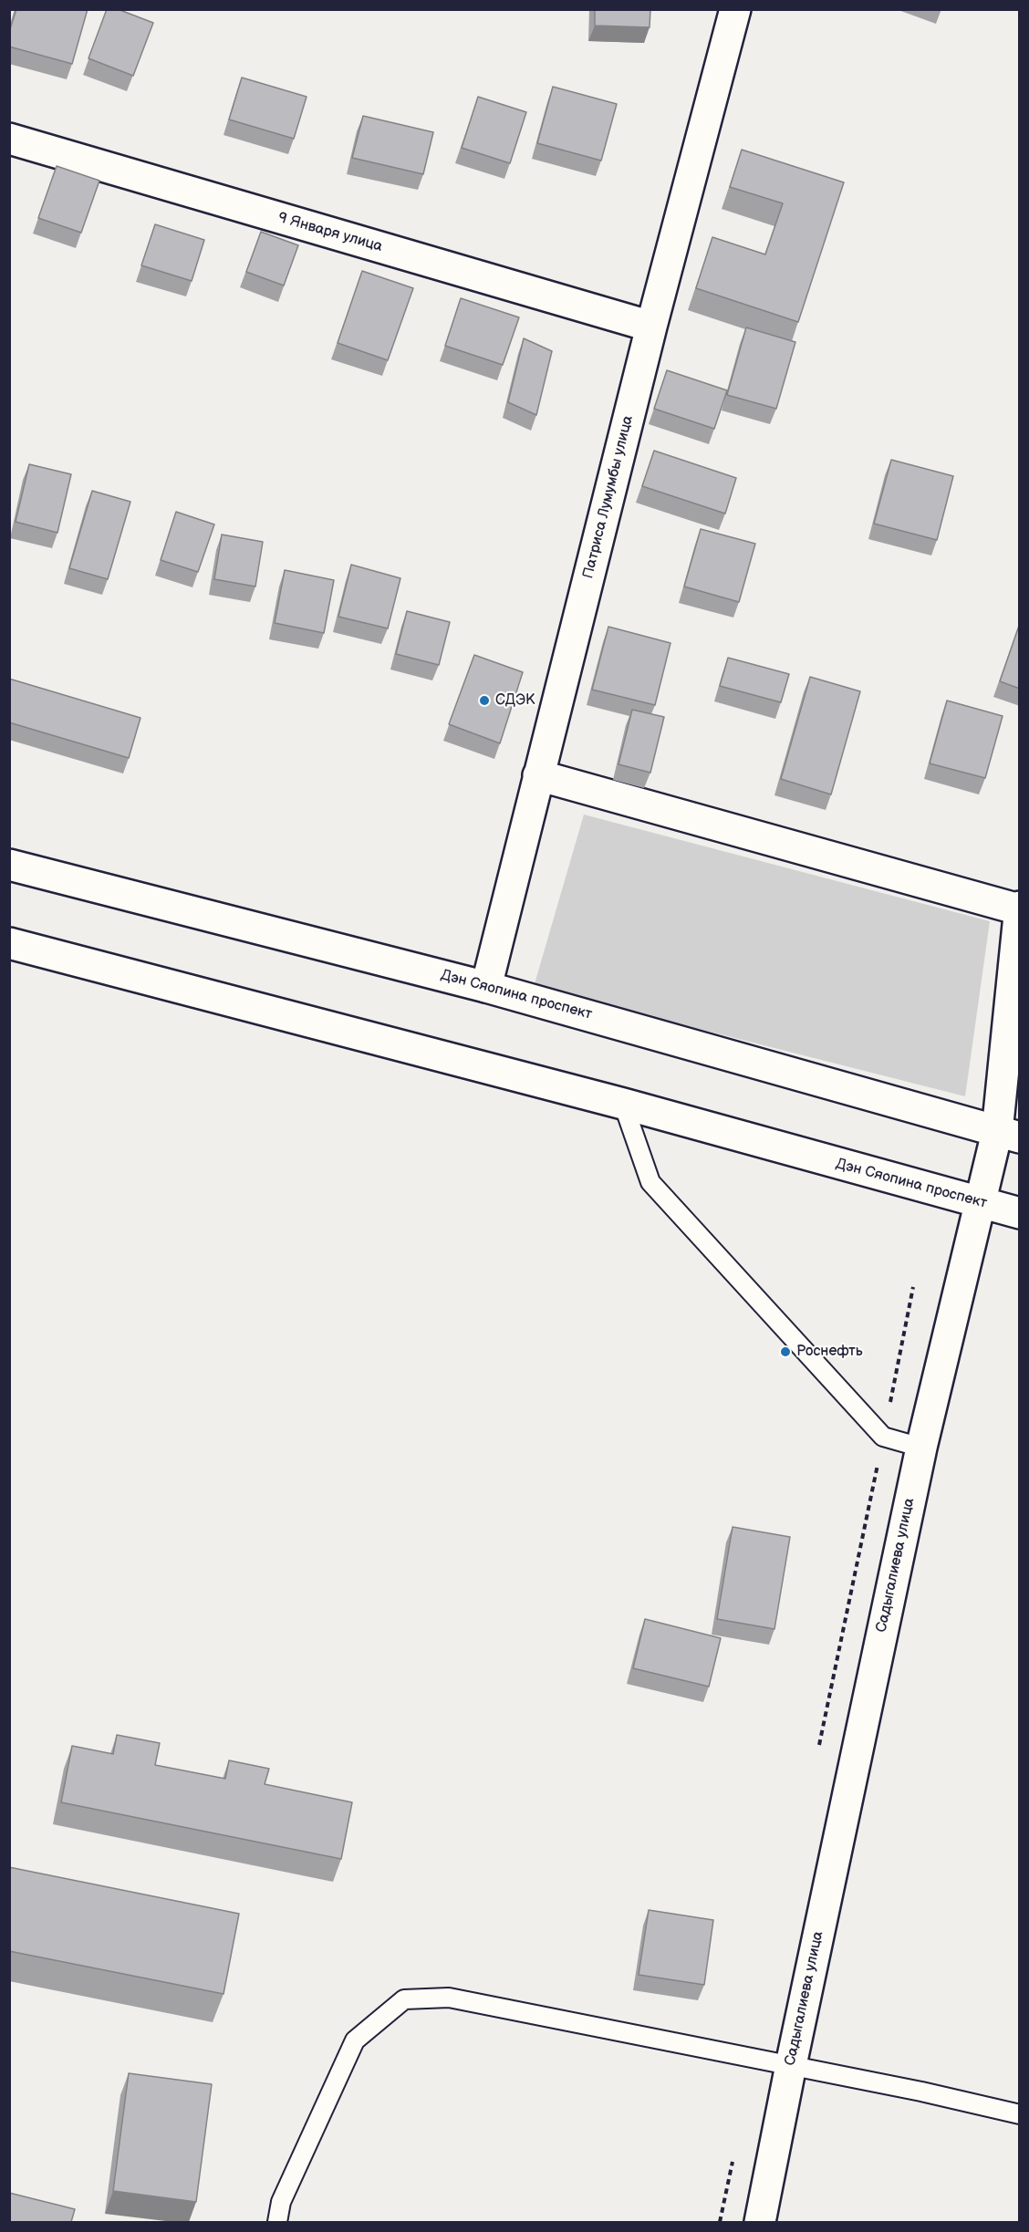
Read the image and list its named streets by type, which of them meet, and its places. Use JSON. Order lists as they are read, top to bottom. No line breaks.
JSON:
{"streets":{"main road":["9 Января улица","Патриса Лумумбы улица","Дэн Сяопина проспект","Садыгалиева улица"]},"crossings":[["9 Января улица","Патриса Лумумбы улица"],["Патриса Лумумбы улица","Дэн Сяопина проспект"],["Дэн Сяопина проспект","Садыгалиева улица"]],"places":["СДЭК","Роснефть"]}
